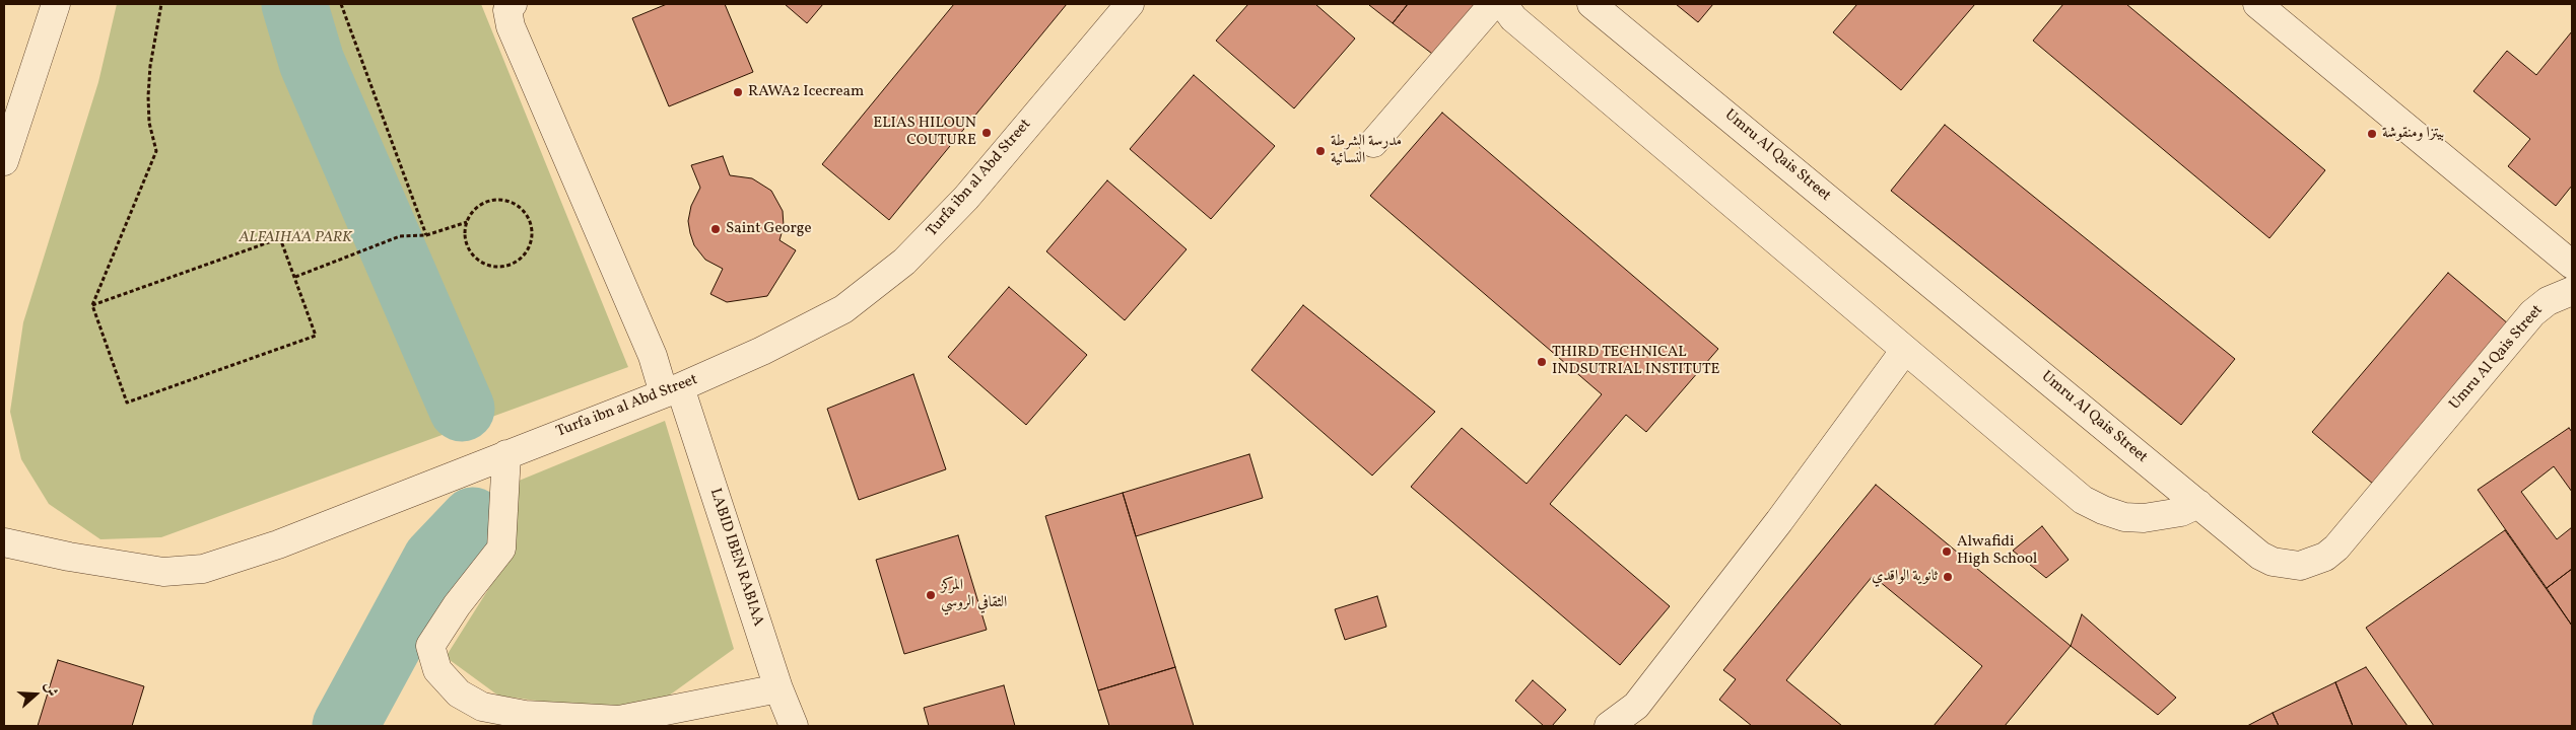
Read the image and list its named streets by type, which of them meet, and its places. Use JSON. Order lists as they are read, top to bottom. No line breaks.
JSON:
{"streets":{"street":["Umru Al Qais Street","Turfa ibn al Abd Street","LABID IBEN RABIAA"]},"crossings":[["Turfa ibn al Abd Street","LABID IBEN RABIAA"]],"parks":["ALFAIHA'A PARK"],"places":["RAWA2 Icecream","ELIAS HILOUN COUTURE","بيتزا ومنقوشة","مدرسة الشرطة النسائية","Saint George","THIRD TECHNICAL INDSUTRIAL INSTITUTE","Alwafidi High School","ثانوية الواقدي","المركز الثقافي الروسي"],"north":"right"}
